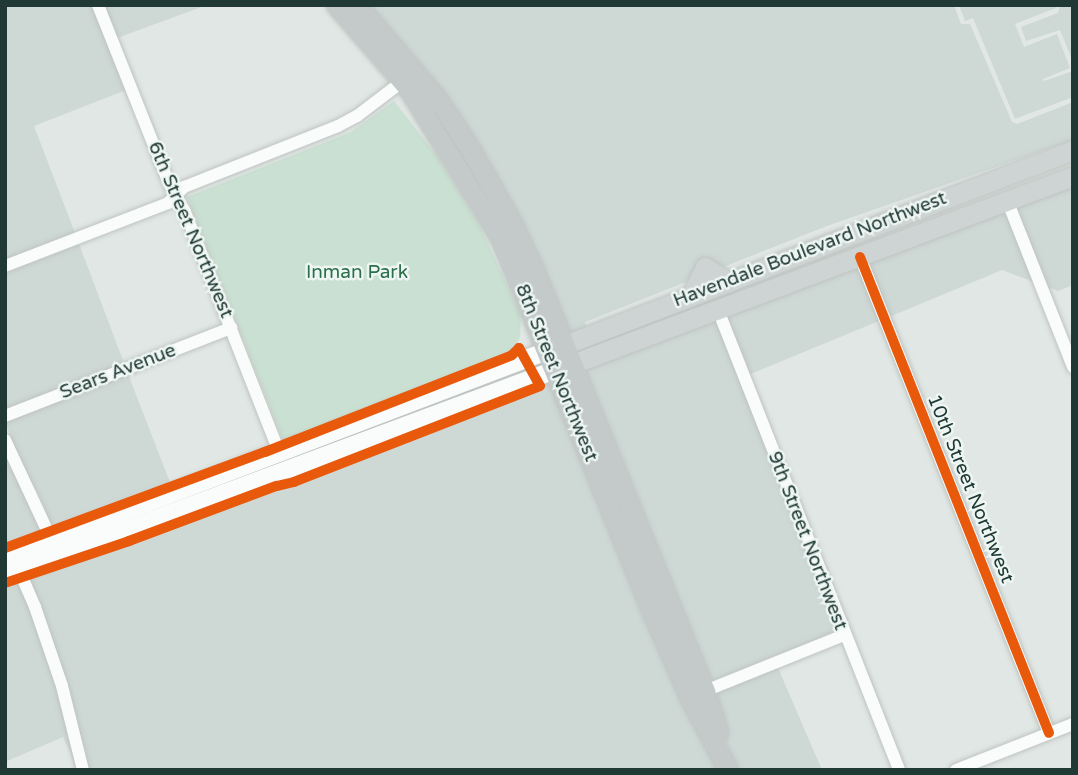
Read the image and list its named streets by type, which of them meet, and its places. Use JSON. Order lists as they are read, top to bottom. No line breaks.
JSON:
{"streets":{"highway":["8th Street Northwest"],"main road":["Havendale Boulevard Northwest"],"street":["6th Street Northwest","Sears Avenue","10th Street Northwest","9th Street Northwest"]},"crossings":[["6th Street Northwest","Sears Avenue"],["Havendale Boulevard Northwest","8th Street Northwest"],["Havendale Boulevard Northwest","10th Street Northwest"],["Havendale Boulevard Northwest","9th Street Northwest"]],"parks":["Inman Park"]}
